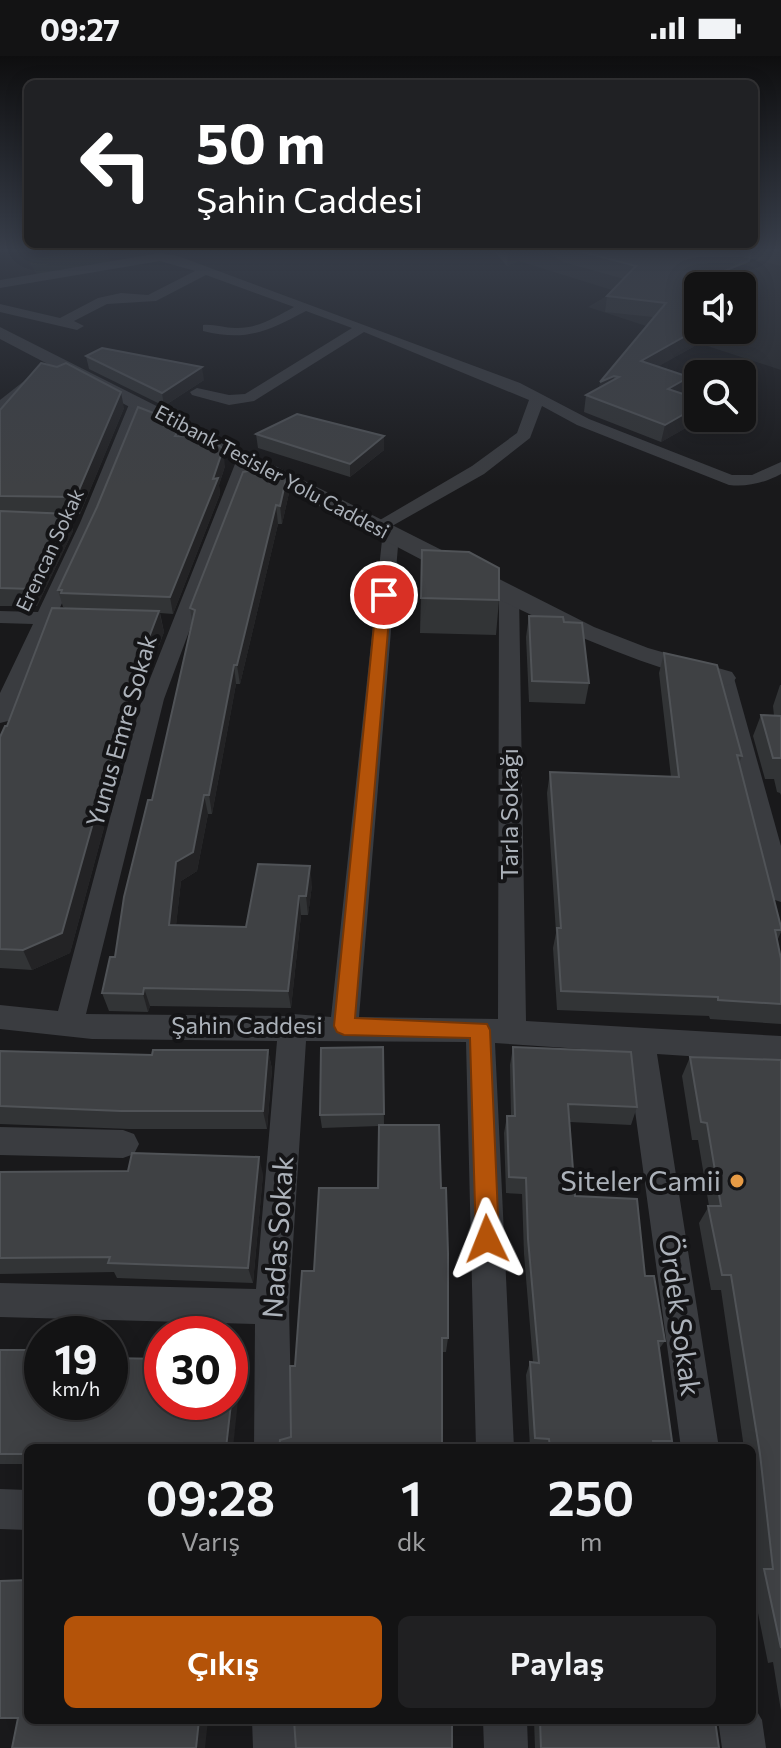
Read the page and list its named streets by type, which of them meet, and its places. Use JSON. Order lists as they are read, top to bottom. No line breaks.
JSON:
{"streets":{"street":["Etibank Tesisler Yolu Caddesi","Erencan Sokak","Yunus Emre Sokak","Tarla Sokağı","Şahin Caddesi","Nadas Sokak","Ördek Sokak"]},"crossings":[["Etibank Tesisler Yolu Caddesi","Erencan Sokak"],["Etibank Tesisler Yolu Caddesi","Yunus Emre Sokak"],["Etibank Tesisler Yolu Caddesi","Tarla Sokağı"],["Yunus Emre Sokak","Şahin Caddesi"],["Tarla Sokağı","Şahin Caddesi"],["Şahin Caddesi","Nadas Sokak"],["Şahin Caddesi","Ördek Sokak"]],"places":["Siteler Camii"],"page":{"status":"09:27","turn":["50 m","Şahin Caddesi"],"speed":"19 km/h","limit":"30","eta":["09:28","Varış","1","dk","250","m"],"buttons":["Çıkış","Paylaş"]}}
